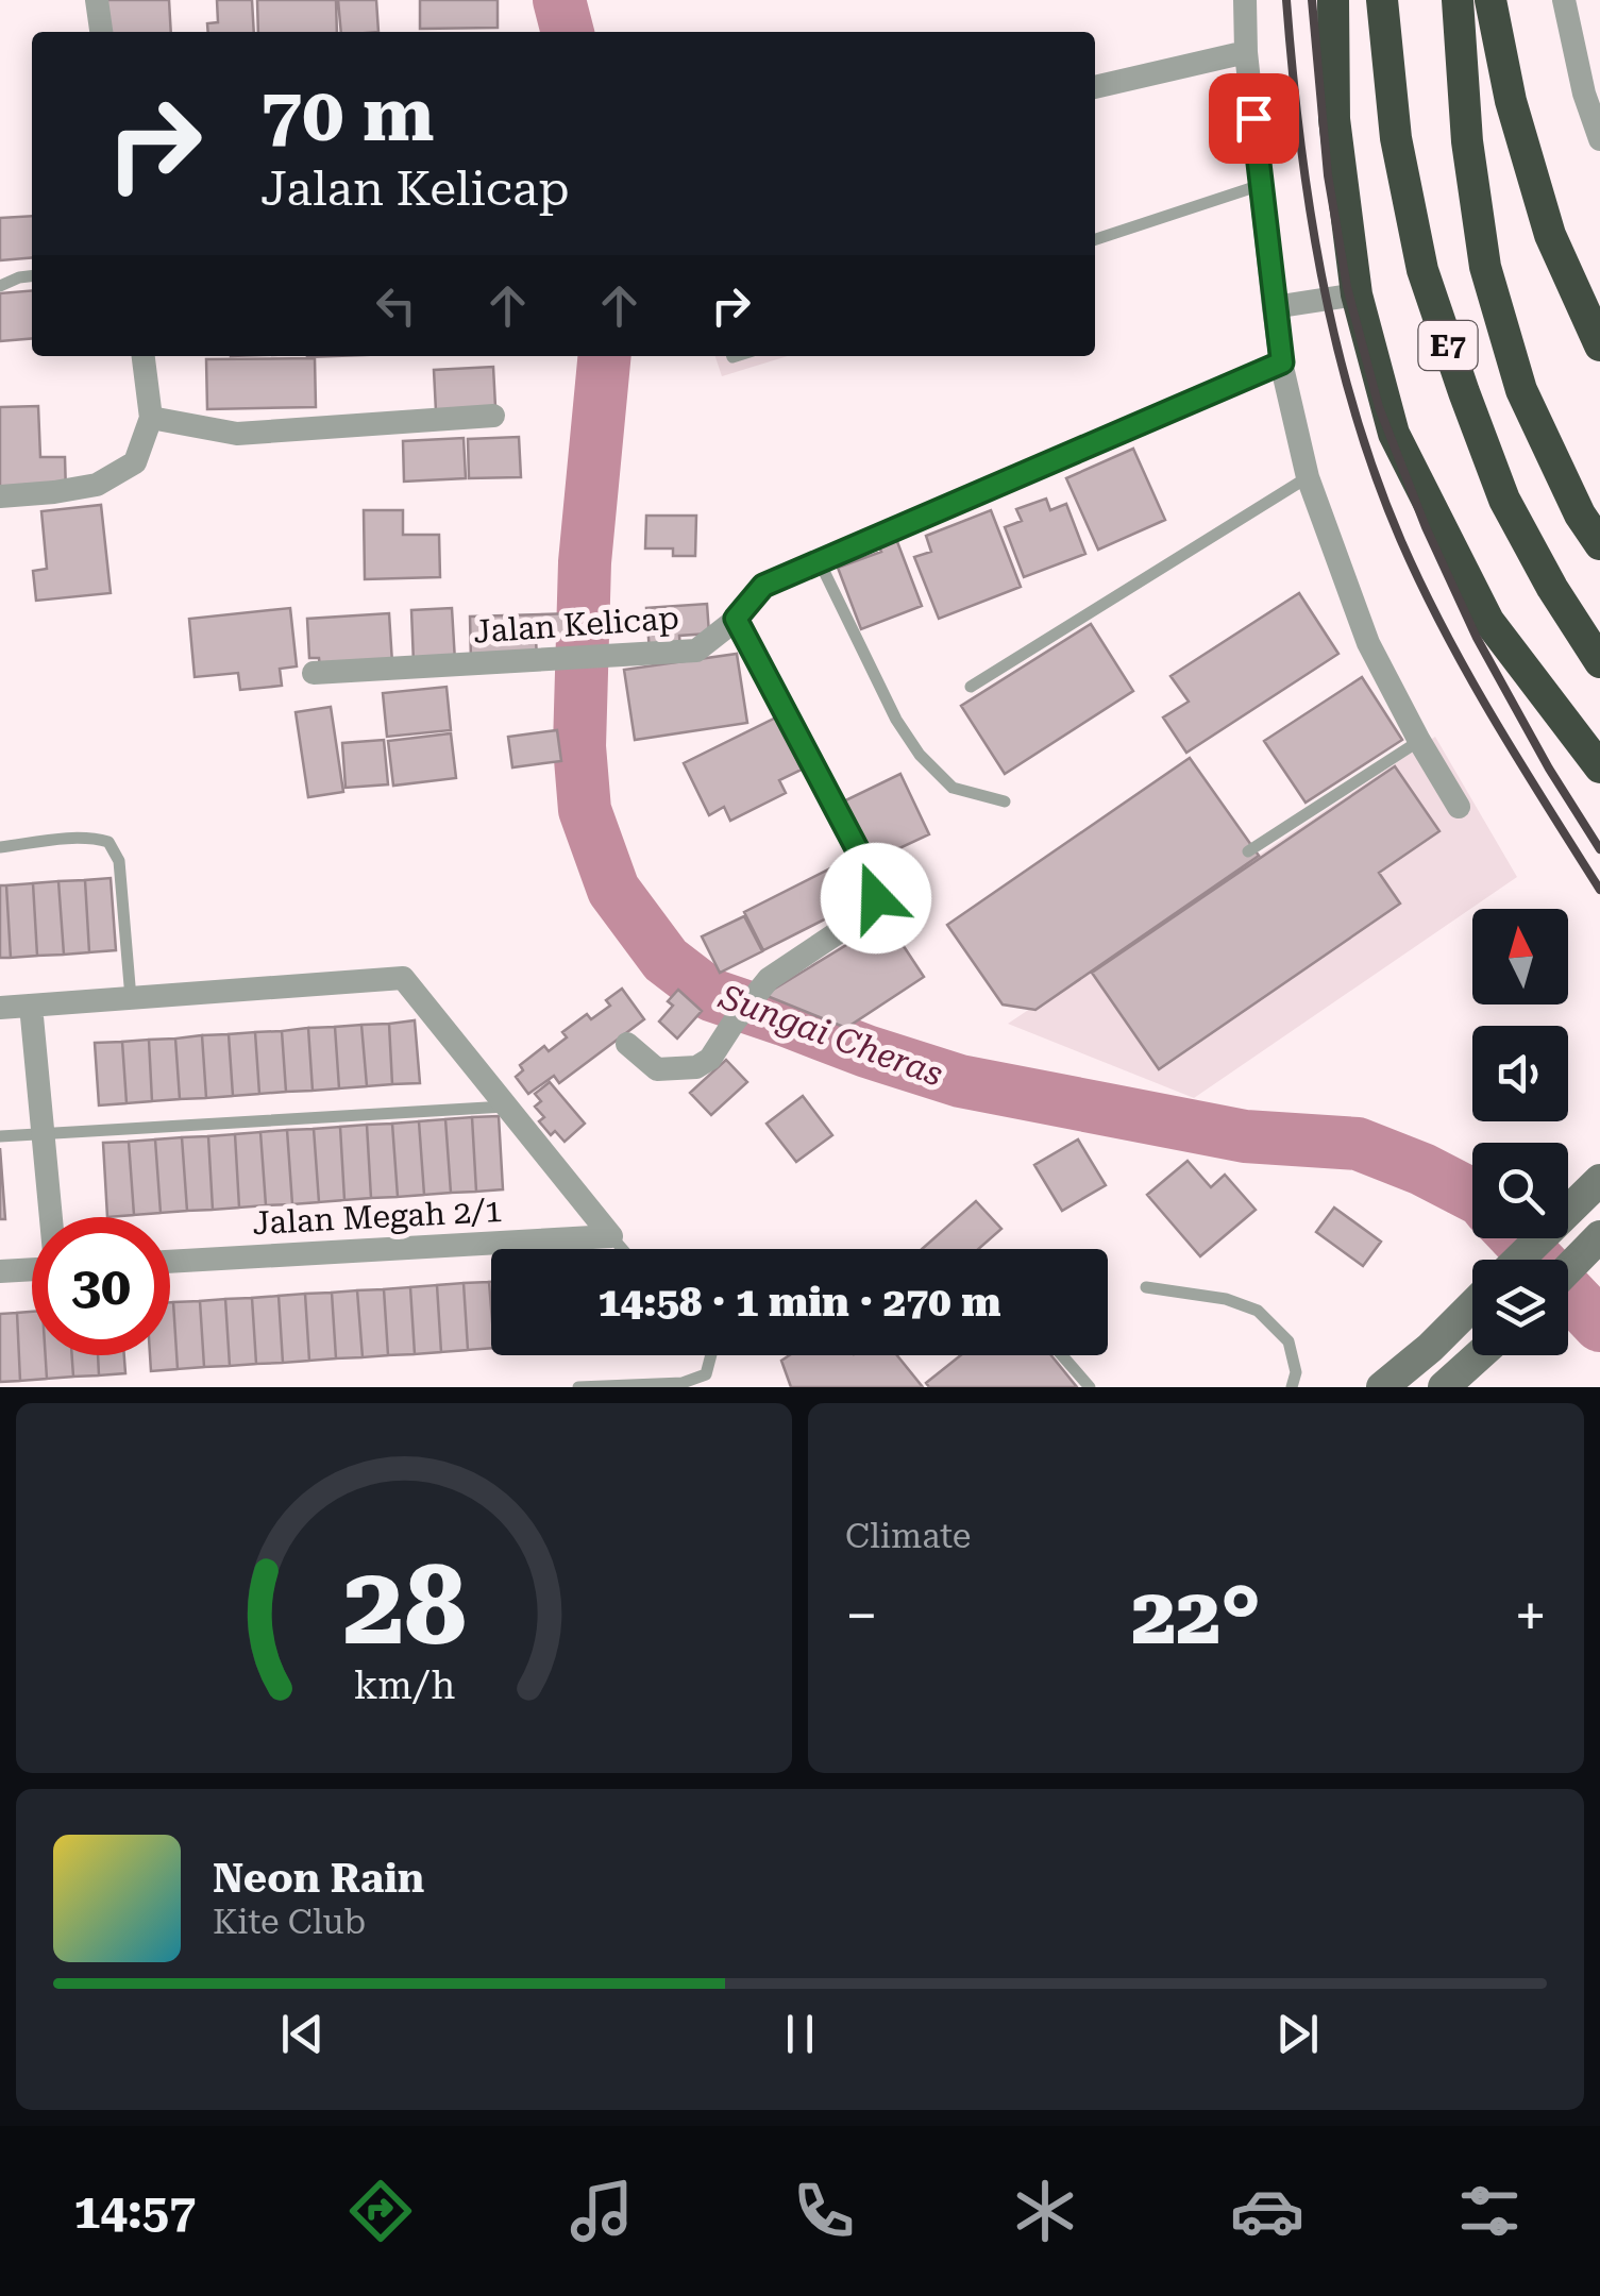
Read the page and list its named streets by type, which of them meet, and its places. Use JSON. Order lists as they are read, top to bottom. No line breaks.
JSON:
{"streets":{"highway":["E7"],"street":["Jalan Kelicap","Jalan Megah 2/1"]},"water":["Sungai Cheras"],"north":"top","page":{"turn":["70 m","Jalan Kelicap"],"limit":"30","trip":"14:58 · 1 min · 270 m","tile":"Climate","heat":["−","22°","+"],"song":["Neon Rain","Kite Club"],"tabs":"14:57","gauge":["28","km/h"]}}
